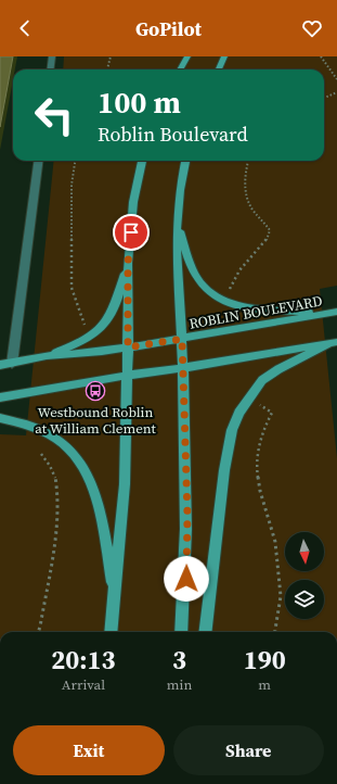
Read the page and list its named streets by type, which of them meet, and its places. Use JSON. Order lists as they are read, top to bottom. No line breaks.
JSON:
{"streets":{"main road":["ROBLIN BOULEVARD"]},"places":{"bus stop":["Westbound Roblin at William Clement"]},"north":"bottom","page":{"header":"GoPilot","turn":["100 m","Roblin Boulevard"],"eta":["20:13","Arrival","3","min","190","m"],"buttons":["Exit","Share"]}}
